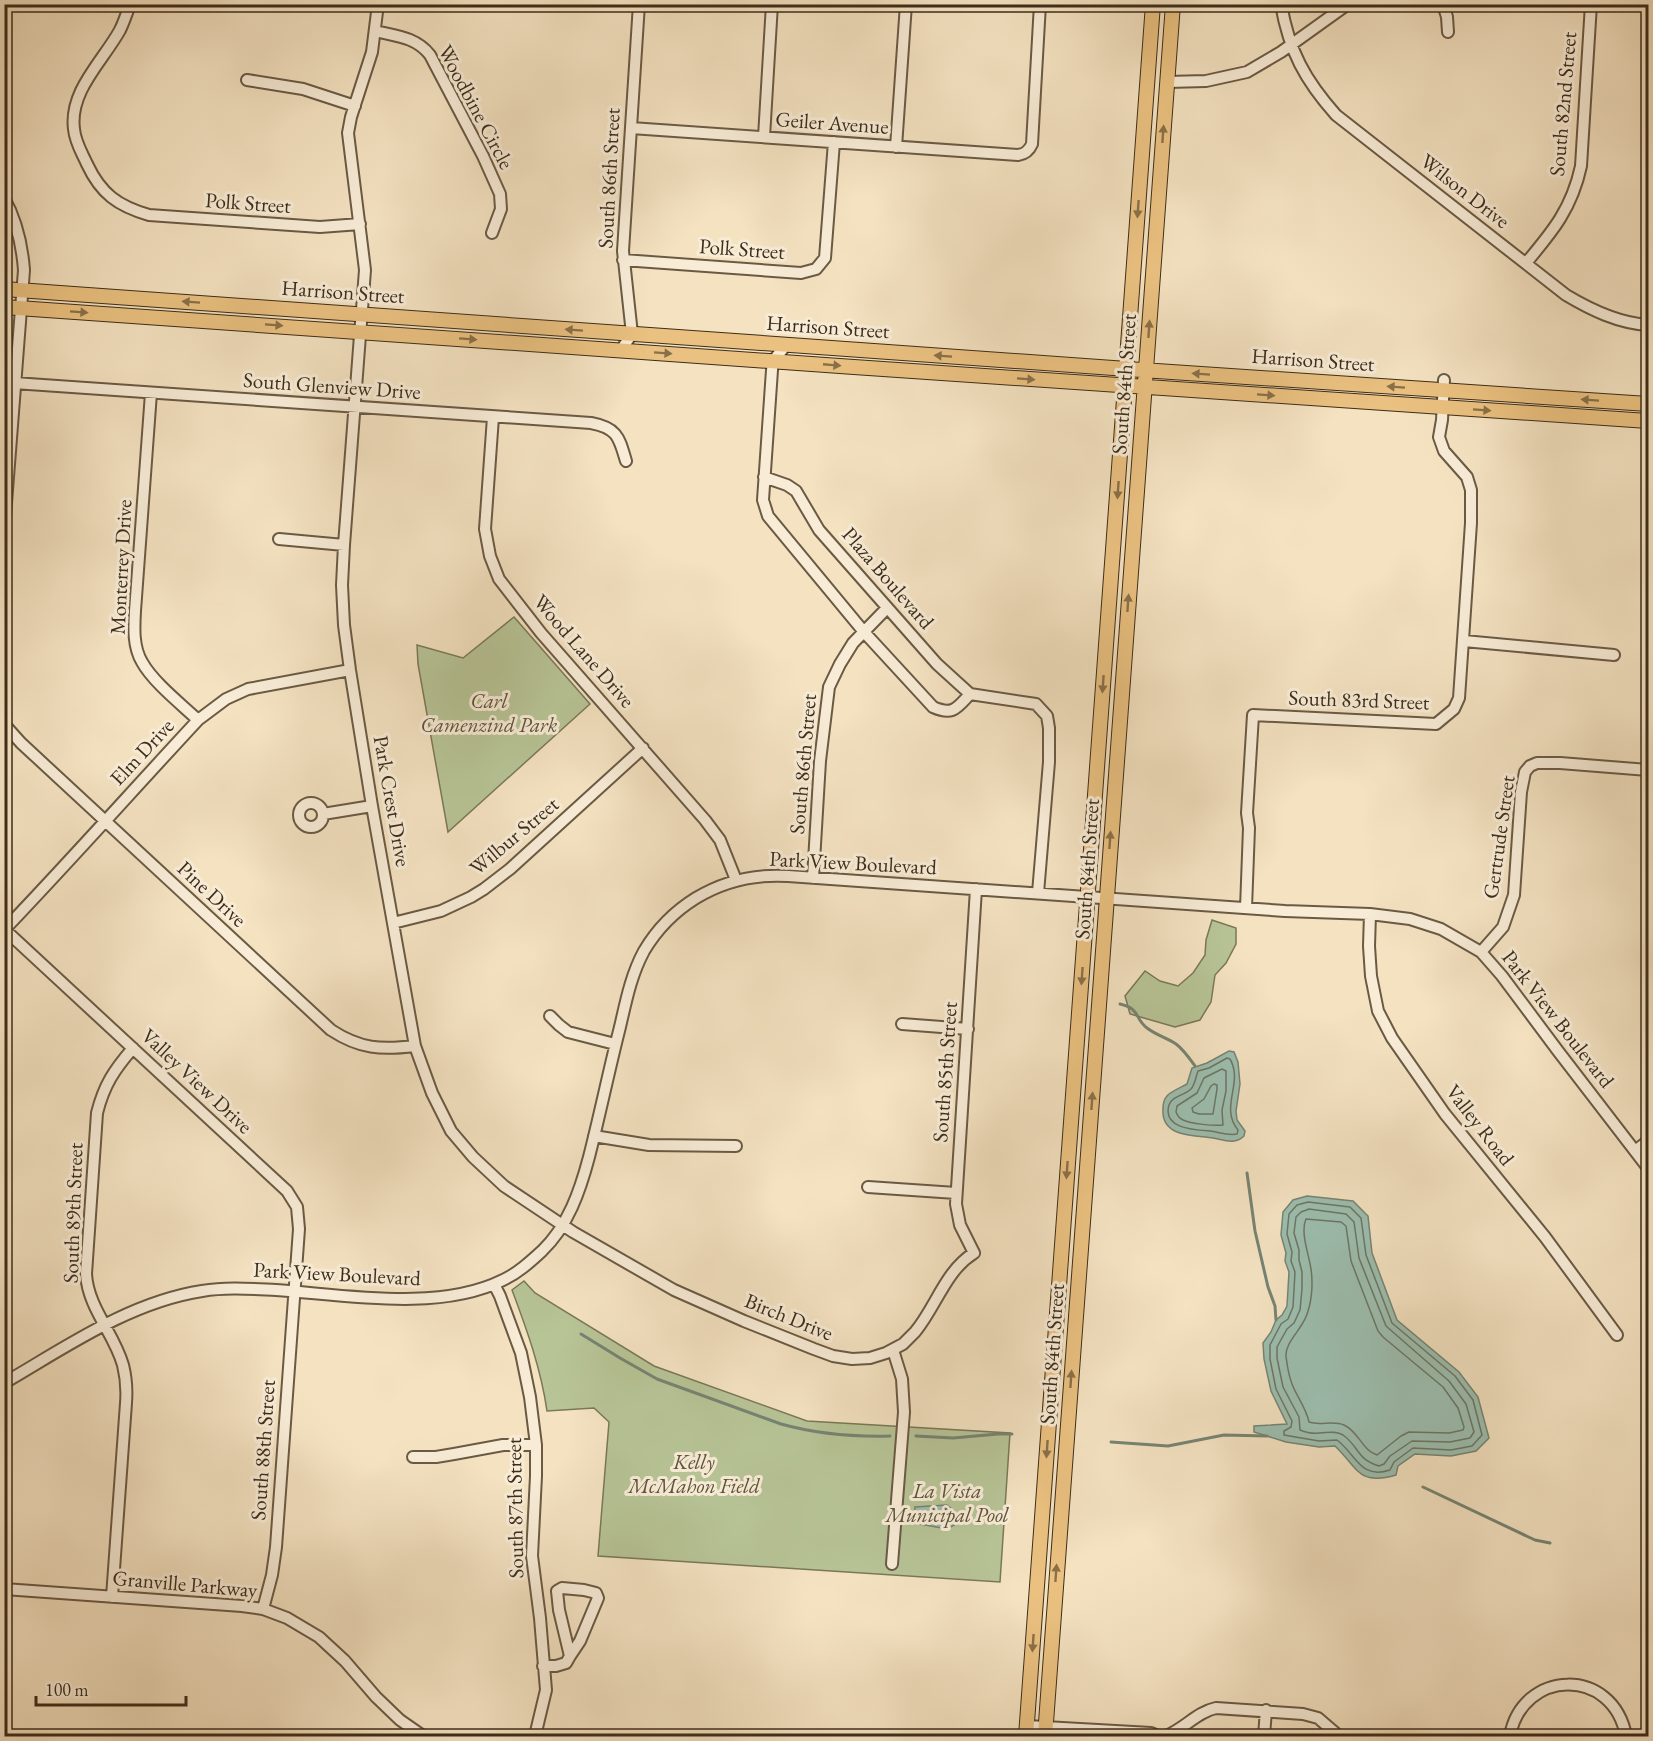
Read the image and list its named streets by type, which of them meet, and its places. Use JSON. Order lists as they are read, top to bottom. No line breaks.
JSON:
{"streets":{"main road":["Harrison Street","South 84th Street"],"street":["South 82nd Street","Woodbine Circle","Geiler Avenue","South 86th Street","Wilson Drive","Polk Street","South Glenview Drive","Monterrey Drive","Plaza Boulevard","Wood Lane Drive","South 83rd Street","Elm Drive","Park Crest Drive","Wilbur Street","Gertrude Street","Park View Boulevard","Pine Drive","South 85th Street","Valley View Drive","Valley Road","South 89th Street","Birch Drive","South 88th Street","South 87th Street","Granville Parkway"]},"crossings":[["South 82nd Street","Wilson Drive"],["Geiler Avenue","South 86th Street"],["Geiler Avenue","Polk Street"],["South 86th Street","Polk Street"],["South 86th Street","Harrison Street"],["South 86th Street","Plaza Boulevard"],["South 86th Street","Park View Boulevard"],["Harrison Street","South 84th Street"],["Harrison Street","South 83rd Street"],["Harrison Street","Park Crest Drive"],["South 84th Street","Park View Boulevard"],["South Glenview Drive","Monterrey Drive"],["South Glenview Drive","Wood Lane Drive"],["South Glenview Drive","Park Crest Drive"],["Monterrey Drive","Elm Drive"],["Wood Lane Drive","Wilbur Street"],["Wood Lane Drive","Park View Boulevard"],["South 83rd Street","Park View Boulevard"],["Elm Drive","Park Crest Drive"],["Elm Drive","Pine Drive"],["Elm Drive","Valley View Drive"],["Park Crest Drive","Wilbur Street"],["Park Crest Drive","Park View Boulevard"],["Park Crest Drive","Pine Drive"],["Park Crest Drive","Birch Drive"],["Gertrude Street","Park View Boulevard"],["Park View Boulevard","South 85th Street"],["Park View Boulevard","Valley View Drive"],["Park View Boulevard","Valley Road"],["Park View Boulevard","South 89th Street"],["Park View Boulevard","Birch Drive"],["Park View Boulevard","South 88th Street"],["Park View Boulevard","South 87th Street"],["South 85th Street","Birch Drive"],["Valley View Drive","South 89th Street"],["Valley View Drive","South 88th Street"],["South 89th Street","Granville Parkway"],["South 88th Street","Granville Parkway"]],"parks":["Carl Camenzind Park","Kelly McMahon Field","La Vista Municipal Pool"],"scale_bar":"100 m"}
